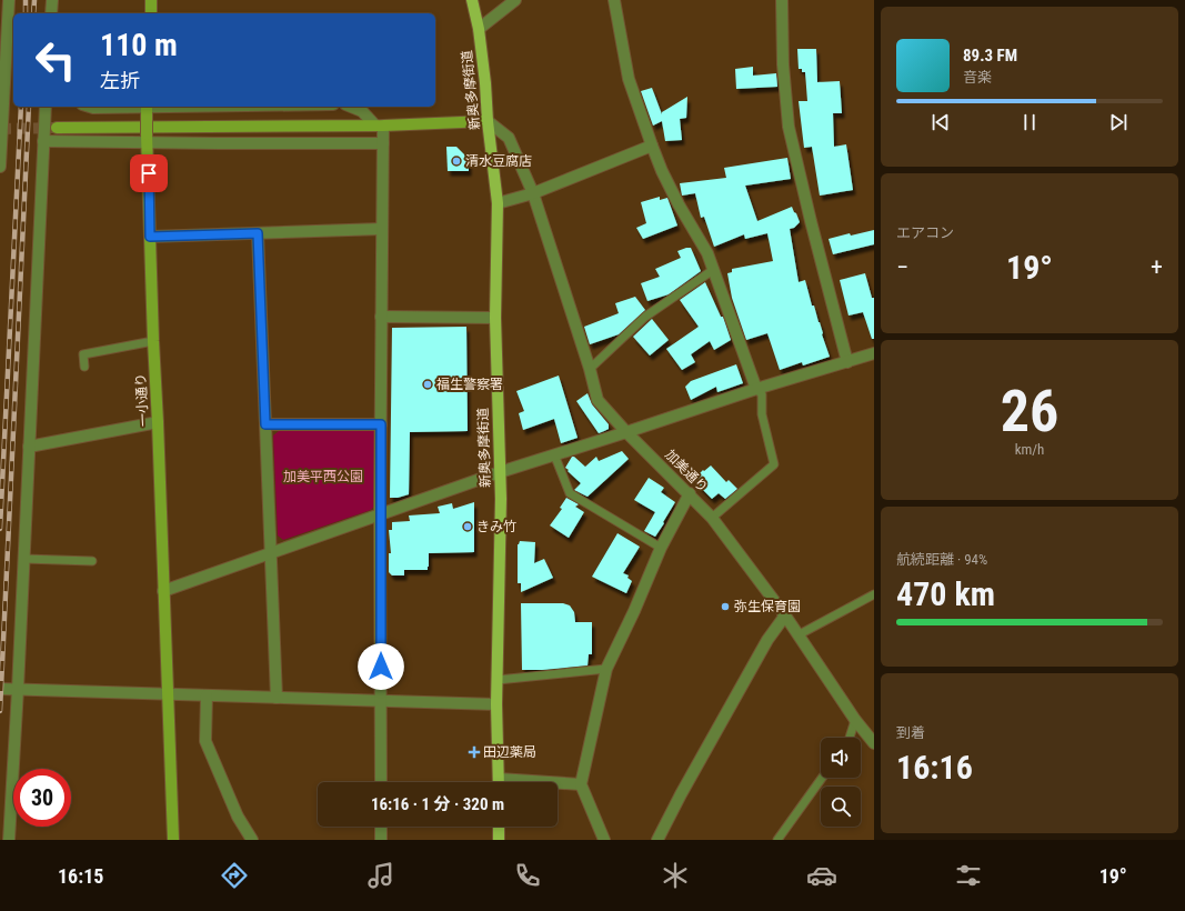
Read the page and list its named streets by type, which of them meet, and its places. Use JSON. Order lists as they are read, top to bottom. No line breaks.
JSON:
{"streets":{"main road":["新奥多摩街道"],"street":["一小通り","加美通り"]},"crossings":[["新奥多摩街道","加美通り"]],"parks":["加美平西公園"],"places":{"other":["清水豆腐店","福生警察署","きみ竹","弥生保育園"],"health":["田辺薬局"]},"page":{"turn":["110 m","左折"],"song":["89.3 FM","音楽"],"tile":["エアコン",["26","km/h"],["航続距離 · 94%","470 km"],["到着","16:16"]],"heat":["−","19°","+"],"limit":"30","trip":"16:16 · 1 分 · 320 m","tabs":["16:15","19°"]}}
